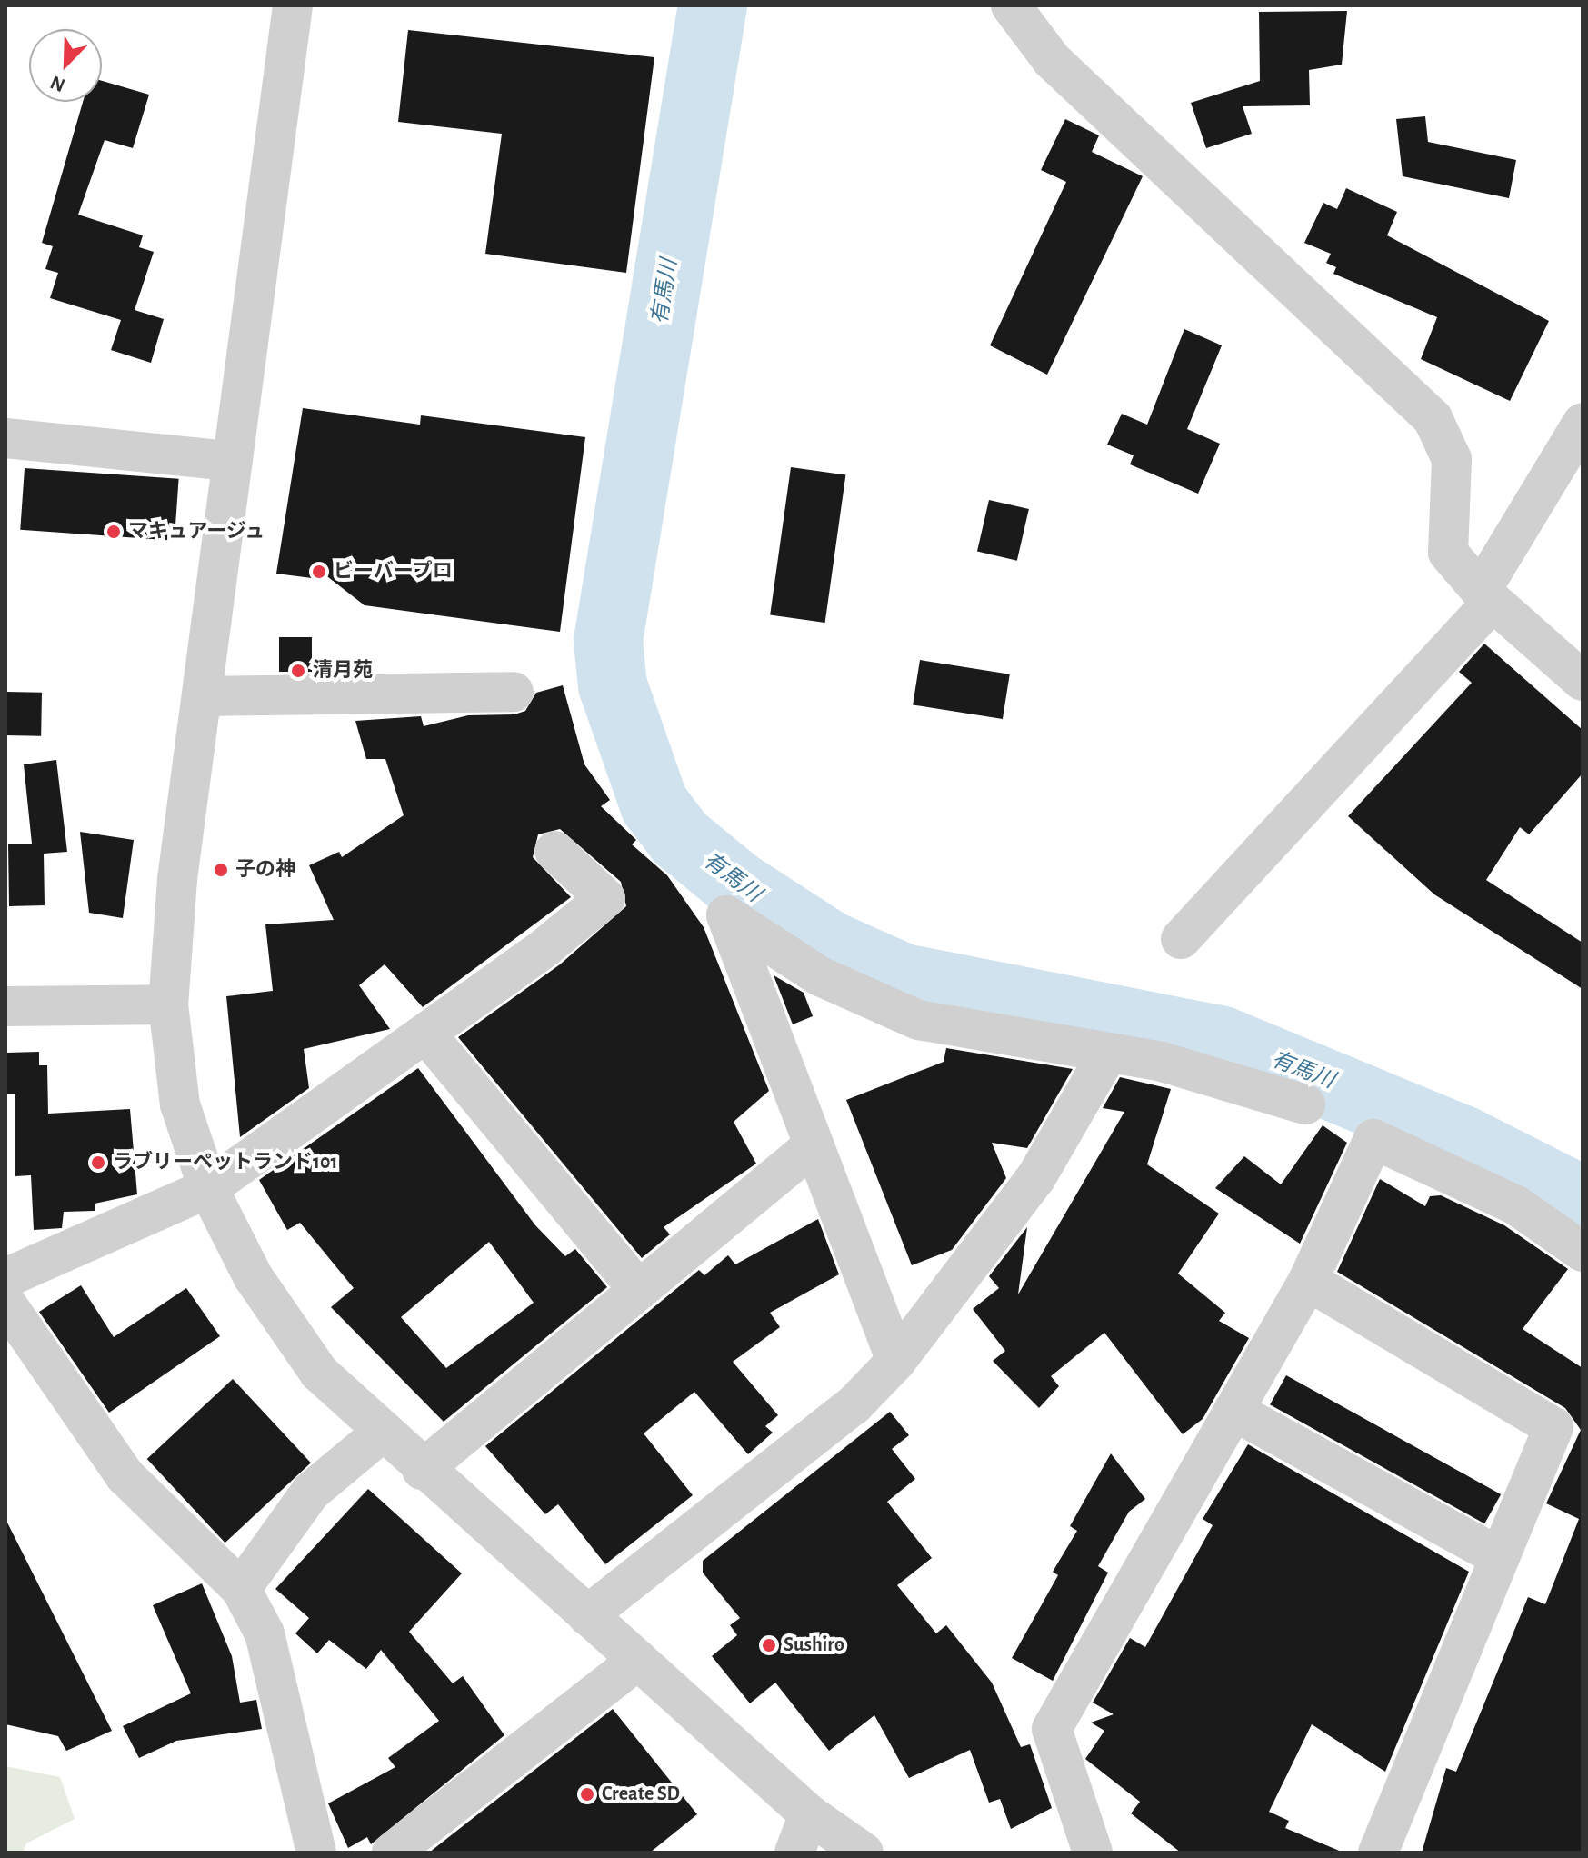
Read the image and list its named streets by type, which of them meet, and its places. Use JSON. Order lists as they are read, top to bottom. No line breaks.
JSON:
{"water":["有馬川"],"places":["マキュアージュ","ビーバープロ","清月苑","子の神","ラブリーペットランド101","Sushiro","Create SD"],"north":"bottom left"}
